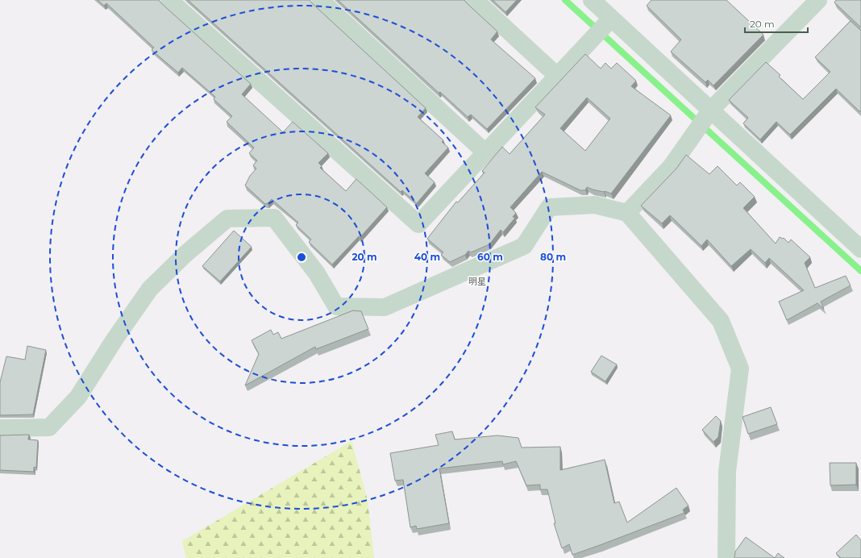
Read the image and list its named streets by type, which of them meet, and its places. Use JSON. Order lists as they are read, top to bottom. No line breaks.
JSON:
{"districts":["明星"],"scale_bar":"20 m","rings":["20 m","40 m","60 m","80 m"]}
